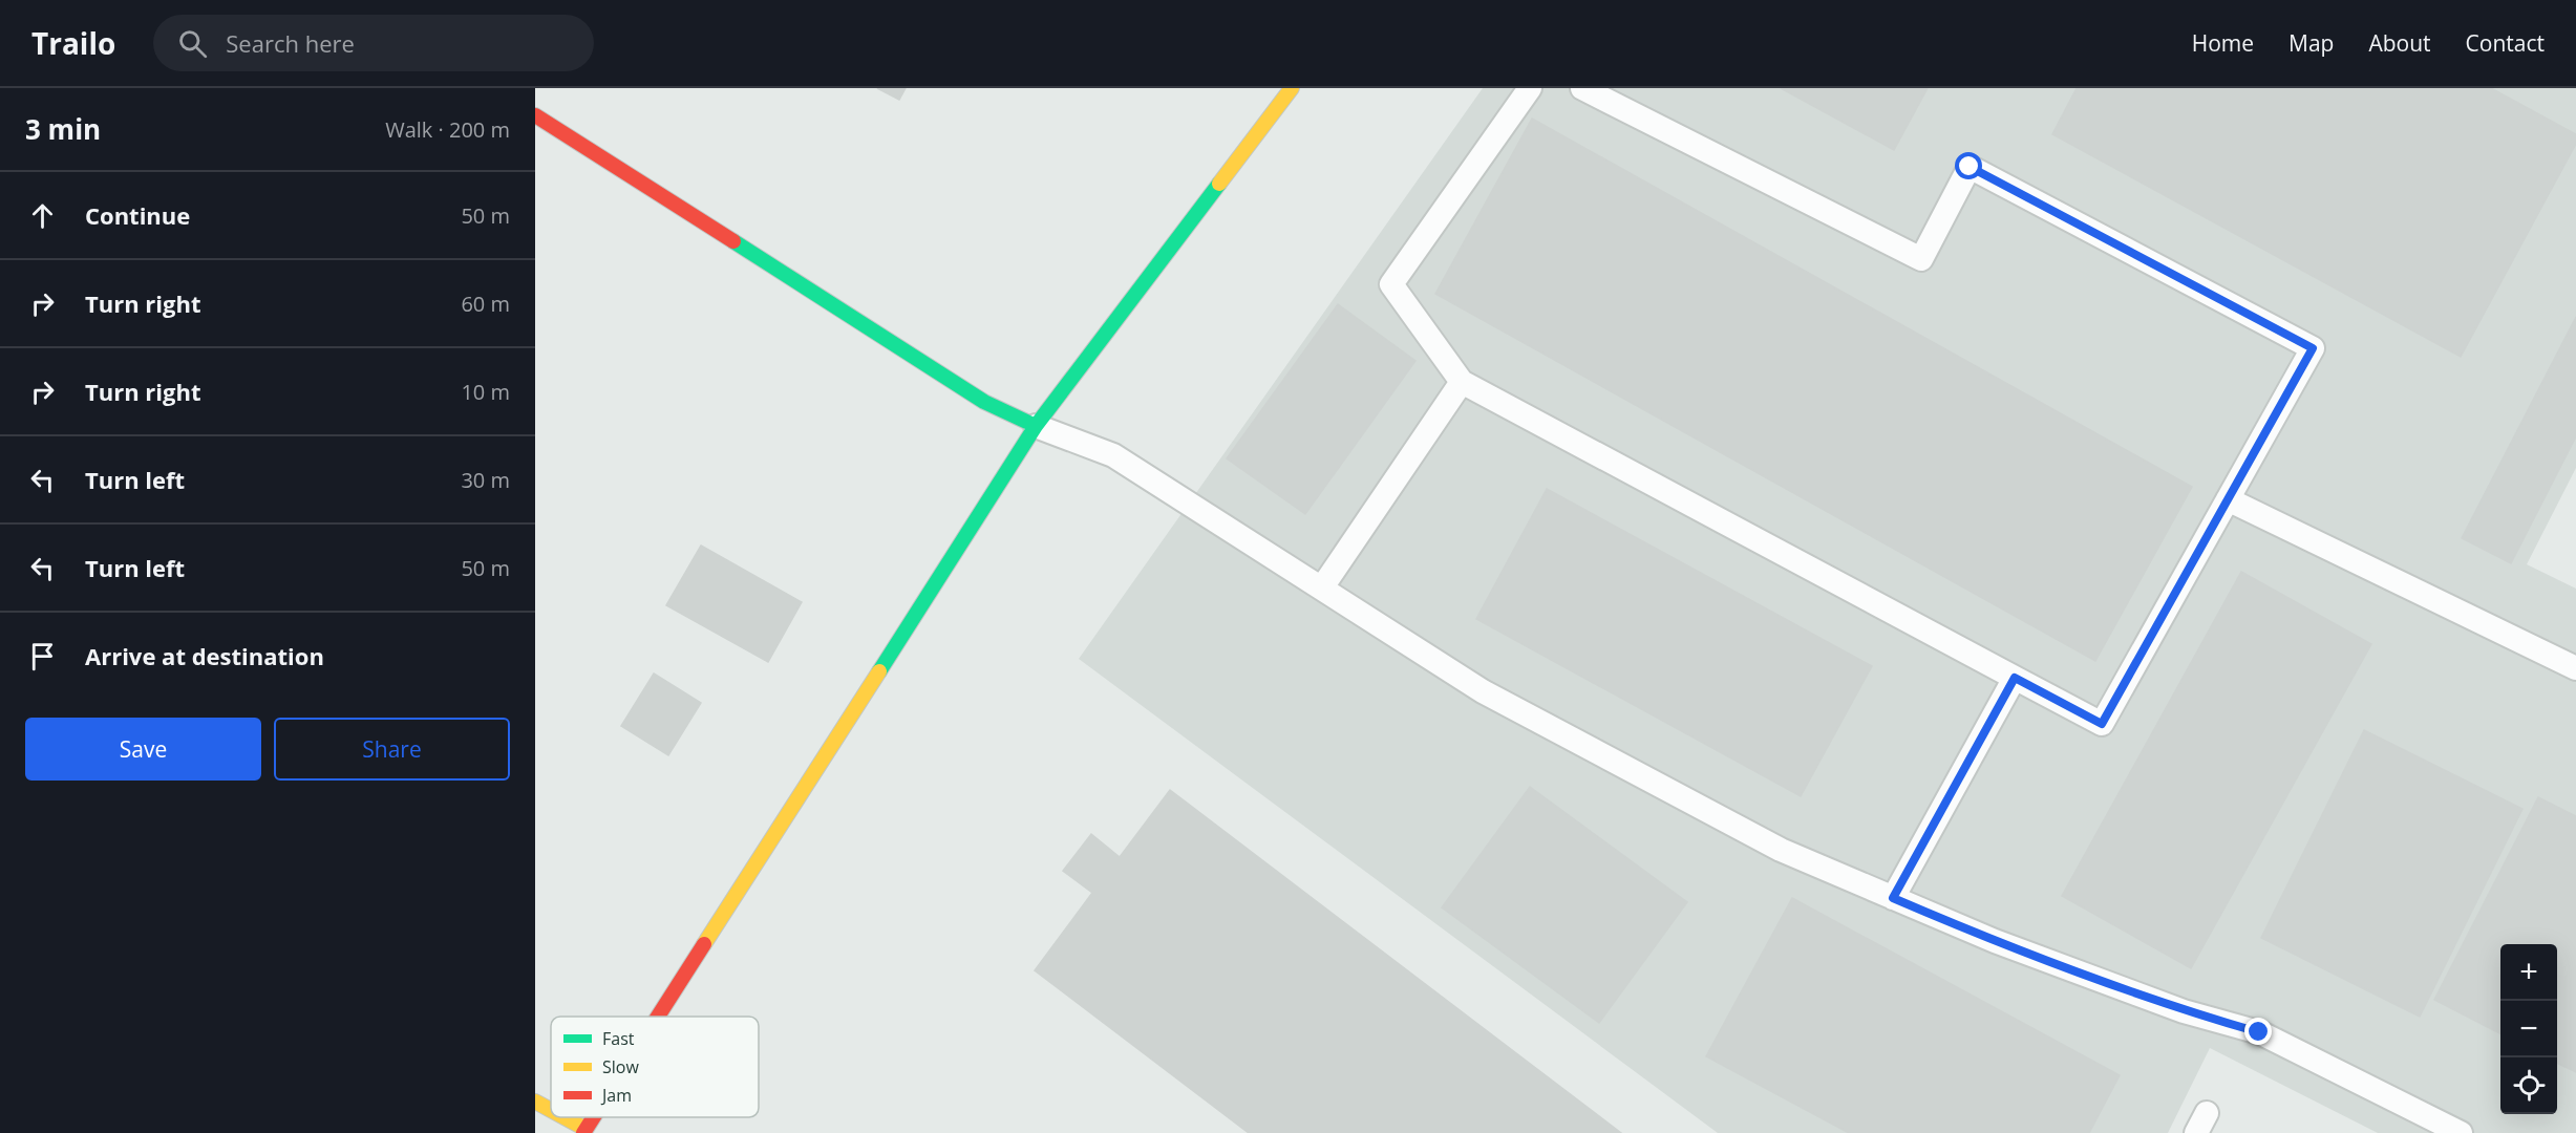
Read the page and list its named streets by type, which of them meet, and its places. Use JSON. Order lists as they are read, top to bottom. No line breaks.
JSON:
{"legend":["Fast","Slow","Jam"],"page":{"header":"Trailo","search":"Search here","nav":["Home","Map","About","Contact"],"heading":["3 min","Walk · 200 m"],"list":[["Continue","50 m"],["Turn right","60 m"],["Turn right","10 m"],["Turn left","30 m"],["Turn left","50 m"],"Arrive at destination"],"buttons":["Save","Share"],"map_buttons":["+","−"]}}
